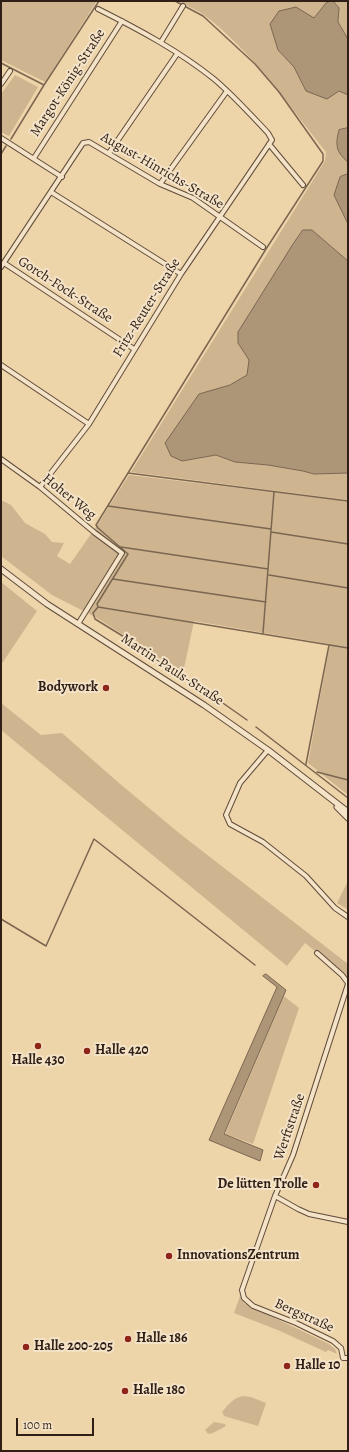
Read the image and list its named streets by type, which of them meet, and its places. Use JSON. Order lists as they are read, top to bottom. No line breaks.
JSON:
{"streets":{"street":["Margot-König-Straße","August-Hinrichs-Straße","Gorch-Fock-Straße","Fritz-Reuter-Straße","Hoher Weg","Martin-Pauls-Straße","Werftstraße","Bergstraße"]},"crossings":[["August-Hinrichs-Straße","Fritz-Reuter-Straße"],["Gorch-Fock-Straße","Fritz-Reuter-Straße"],["Fritz-Reuter-Straße","Hoher Weg"],["Hoher Weg","Martin-Pauls-Straße"],["Werftstraße","Bergstraße"]],"places":["Bodywork","Halle 430","Halle 420","De lütten Trolle","InnovationsZentrum","Halle 186","Halle 200-205","Halle 10","Halle 180"],"scale_bar":"100 m"}
